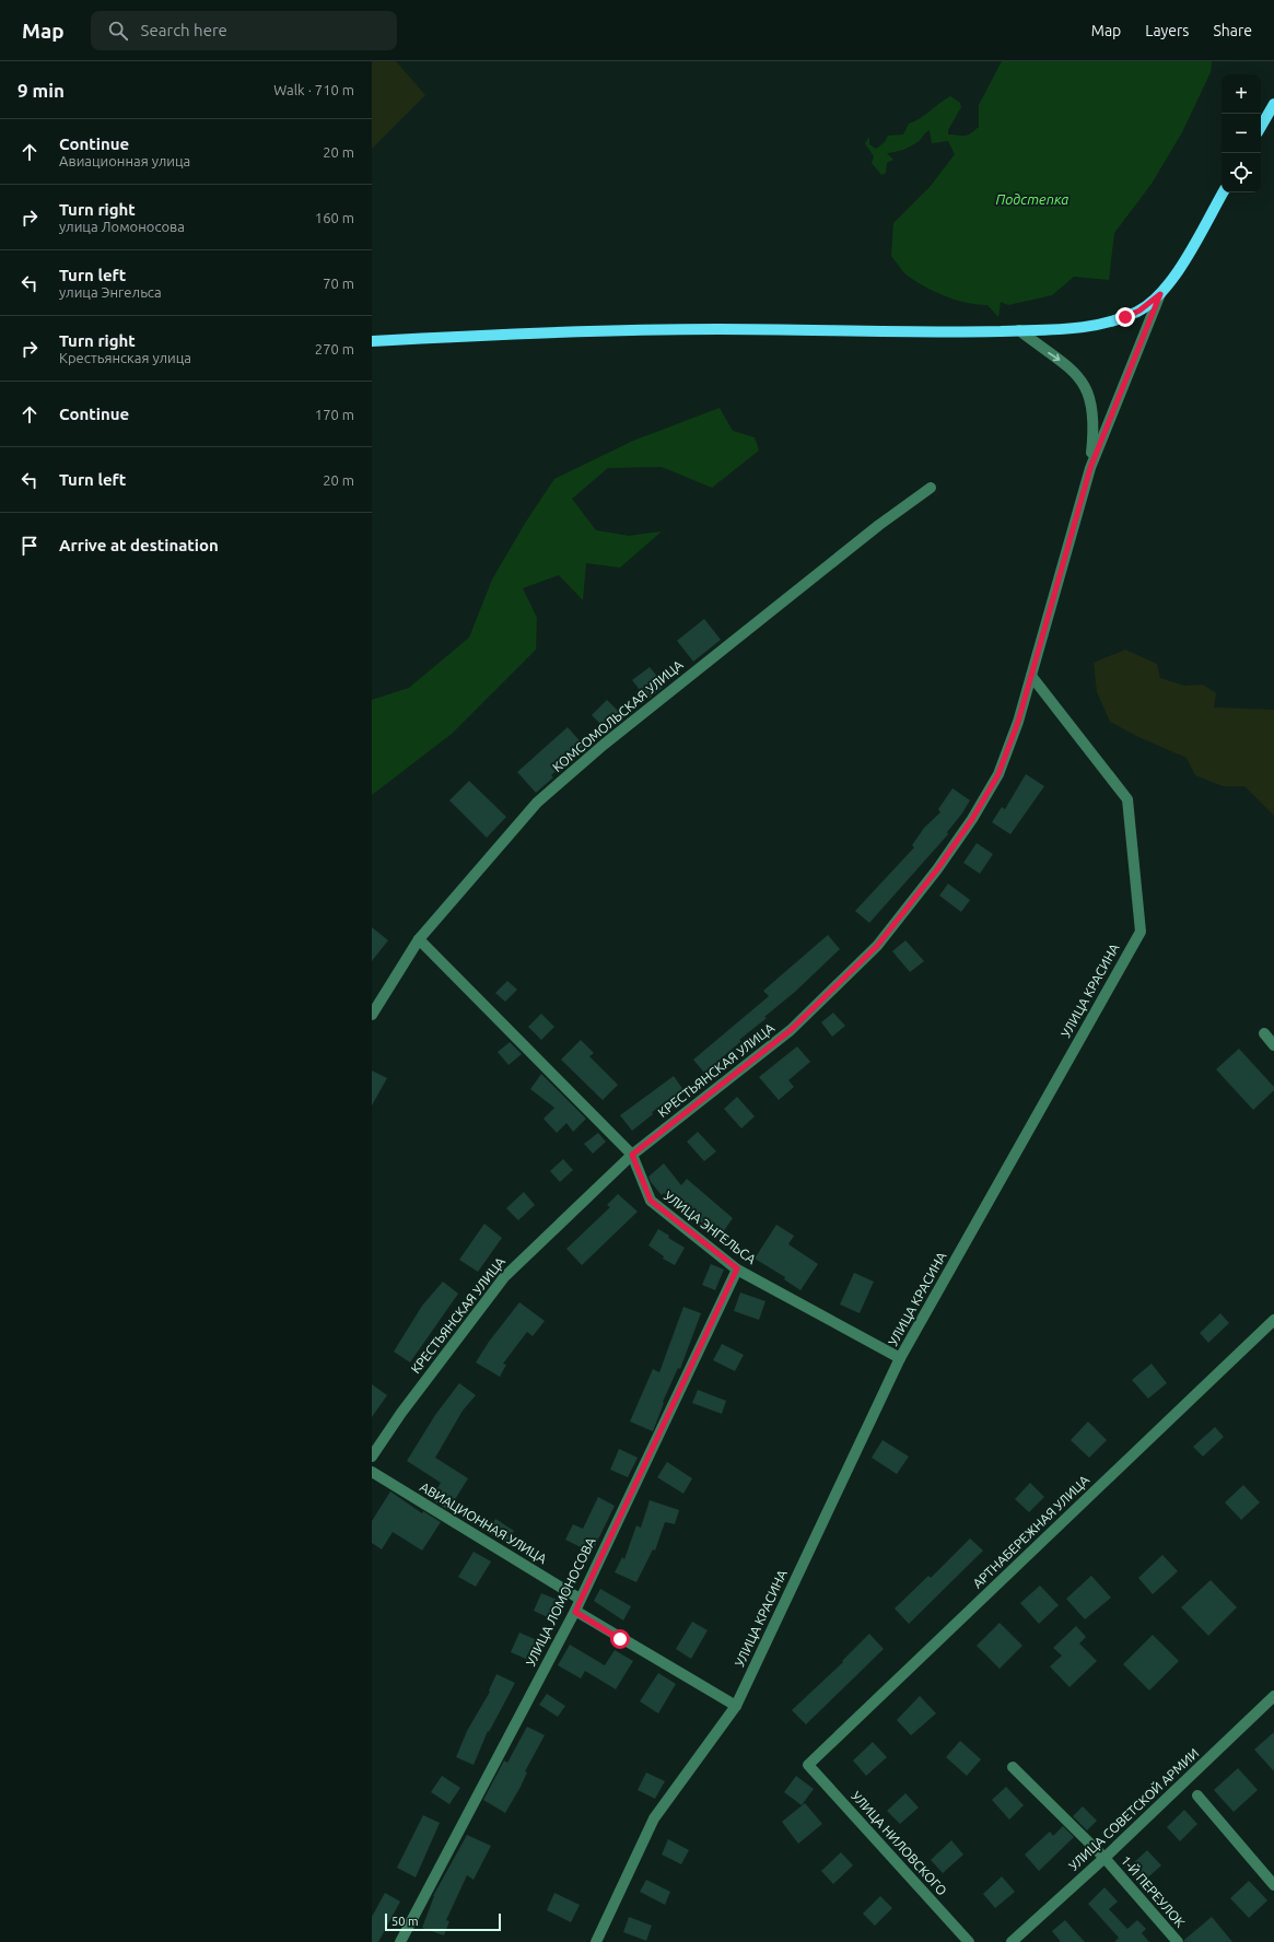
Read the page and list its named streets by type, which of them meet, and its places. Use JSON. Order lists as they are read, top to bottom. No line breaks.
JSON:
{"streets":{"street":["КОМСОМОЛЬСКАЯ УЛИЦА","УЛИЦА КРАСИНА","КРЕСТЬЯНСКАЯ УЛИЦА","УЛИЦА ЭНГЕЛЬСА","АВИАЦИОННАЯ УЛИЦА","АРТНАБЕРЕЖНАЯ УЛИЦА","УЛИЦА ЛОМОНОСОВА","УЛИЦА СОВЕТСКОЙ АРМИИ","УЛИЦА НИЛОВСКОГО","1-Й ПЕРЕУЛОК"]},"crossings":[["КОМСОМОЛЬСКАЯ УЛИЦА","УЛИЦА ЭНГЕЛЬСА"],["УЛИЦА КРАСИНА","КРЕСТЬЯНСКАЯ УЛИЦА"],["УЛИЦА КРАСИНА","УЛИЦА ЭНГЕЛЬСА"],["КРЕСТЬЯНСКАЯ УЛИЦА","УЛИЦА ЭНГЕЛЬСА"],["УЛИЦА ЭНГЕЛЬСА","УЛИЦА ЛОМОНОСОВА"],["АВИАЦИОННАЯ УЛИЦА","УЛИЦА ЛОМОНОСОВА"],["АРТНАБЕРЕЖНАЯ УЛИЦА","УЛИЦА НИЛОВСКОГО"],["УЛИЦА СОВЕТСКОЙ АРМИИ","1-Й ПЕРЕУЛОК"]],"water":["Подстепка"],"scale_bar":"50 m","page":{"header":"Map","search":"Search here","nav":["Map","Layers","Share"],"heading":["9 min","Walk · 710 m"],"map_buttons":["+","−"],"list":[["Continue","Авиационная улица","20 m"],["Turn right","улица Ломоносова","160 m"],["Turn left","улица Энгельса","70 m"],["Turn right","Крестьянская улица","270 m"],["Continue","170 m"],["Turn left","20 m"],"Arrive at destination"],"scale":"50 m"}}
